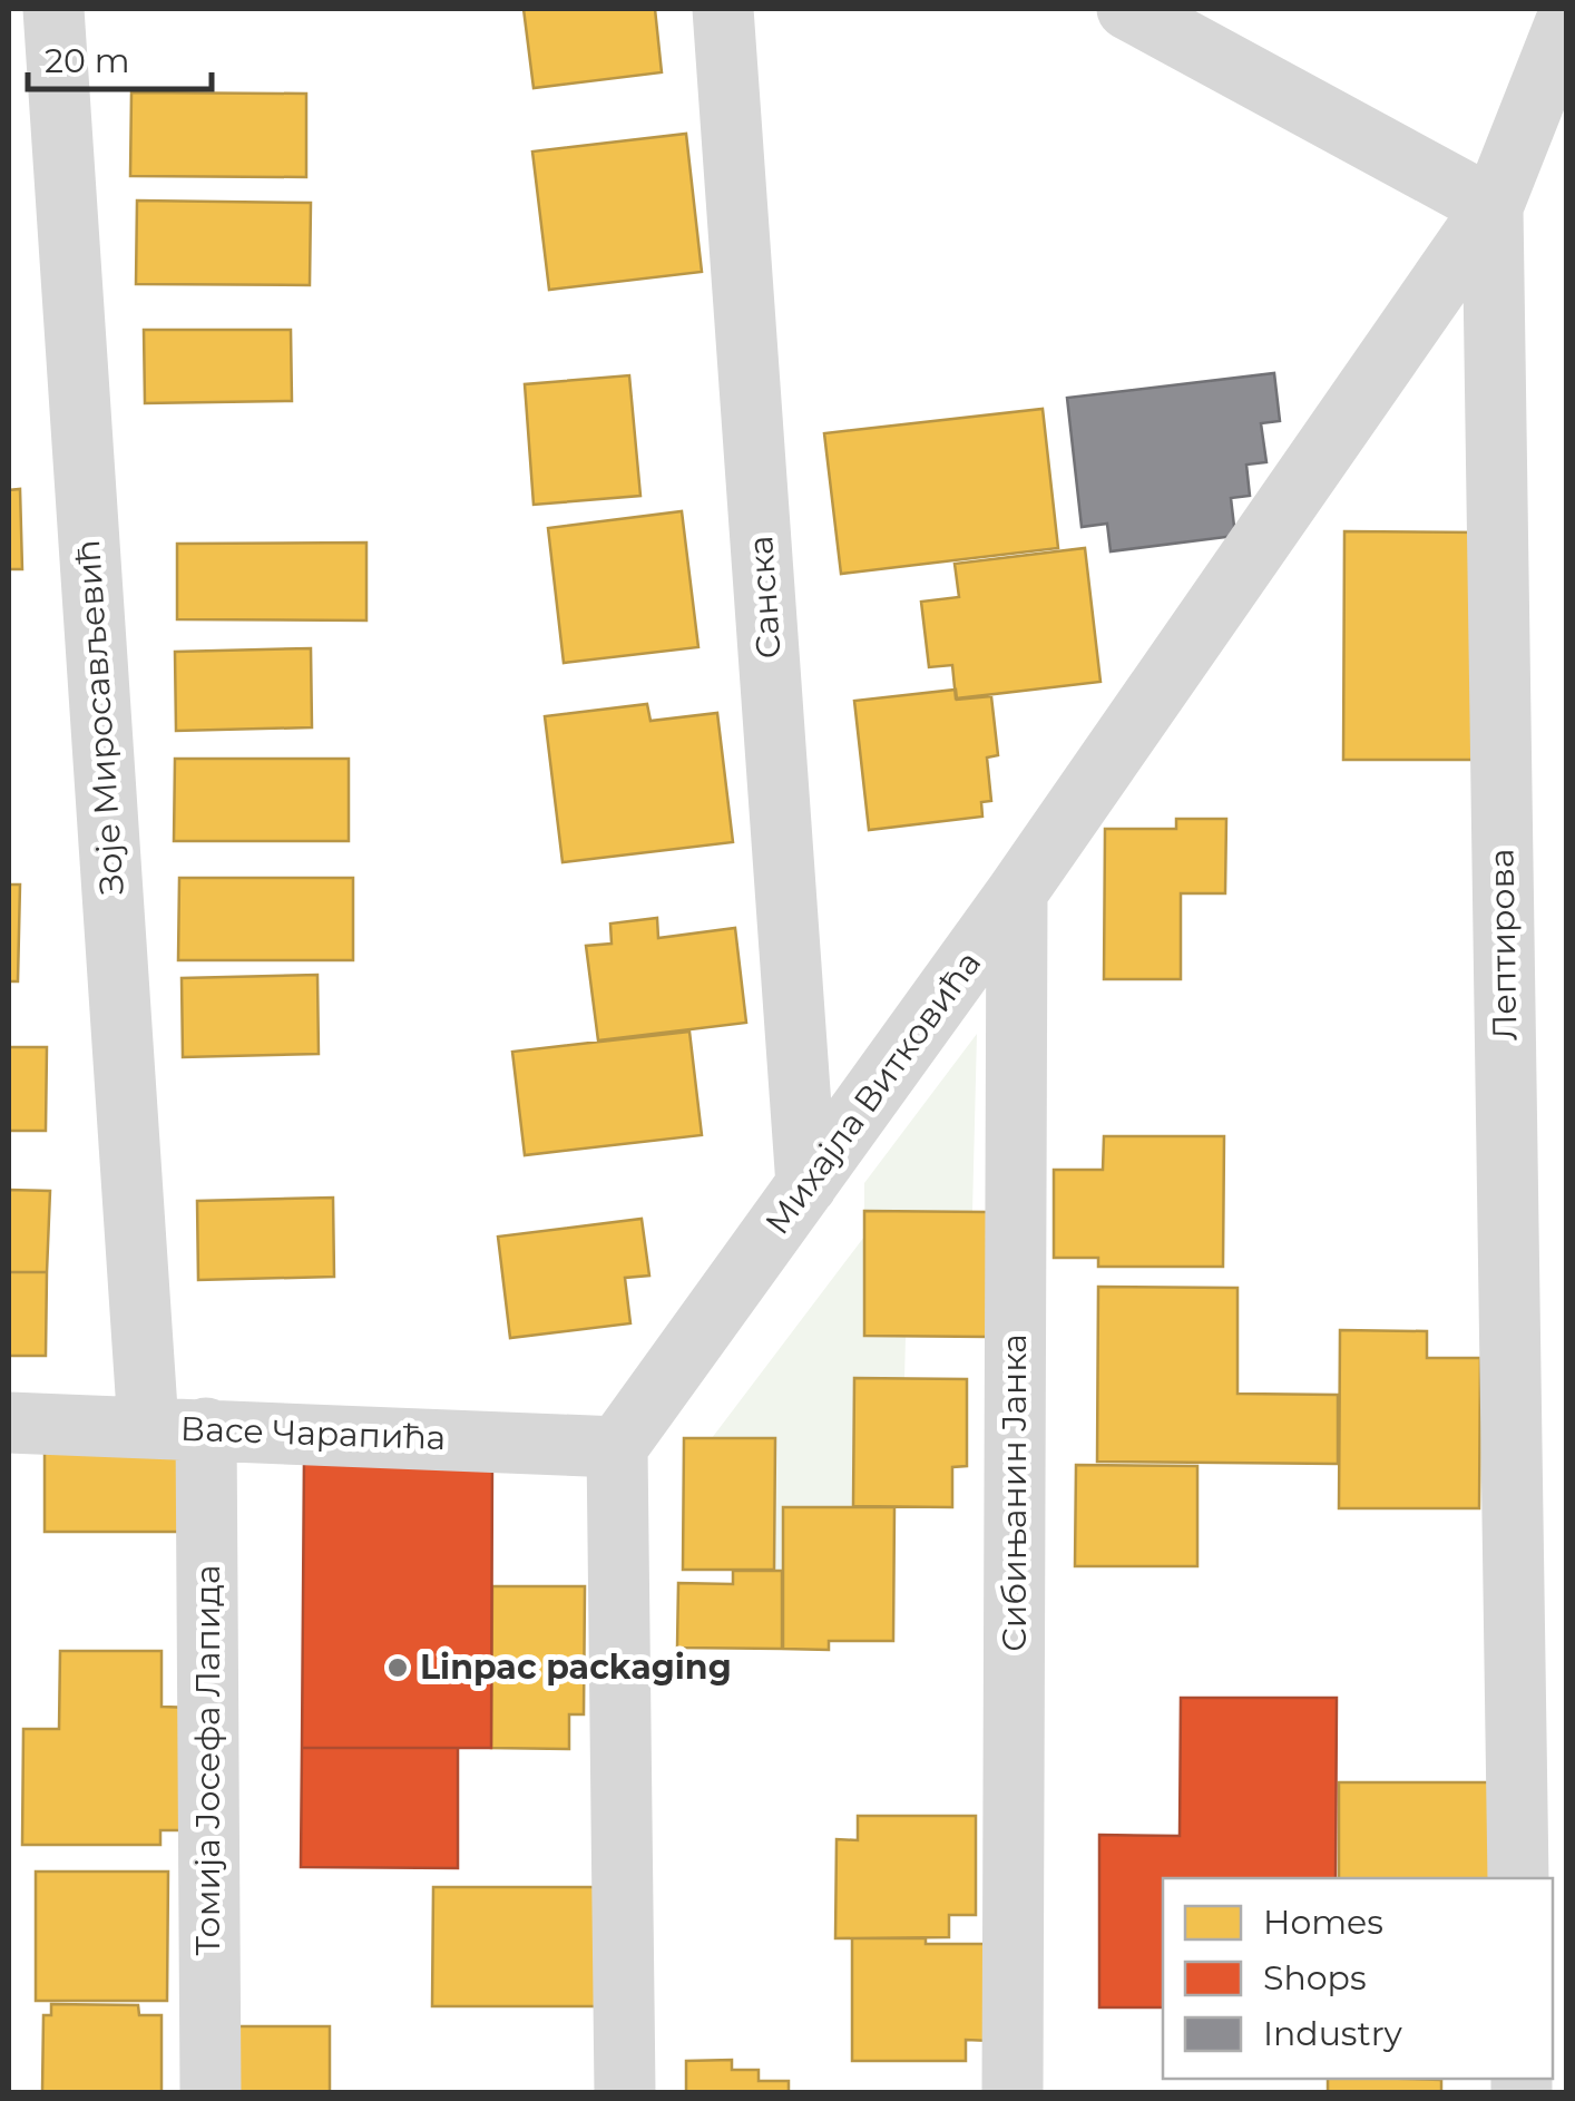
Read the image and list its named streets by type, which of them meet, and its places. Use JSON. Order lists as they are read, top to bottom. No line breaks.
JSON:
{"streets":{"street":["Санска","Зоје Миросављевић","Лептирова","Михајла Витковића","Васе Чарапића","Сибињанин Јанка","Томија Јосефа Лапида"]},"crossings":[["Санска","Михајла Витковића"],["Зоје Миросављевић","Васе Чарапића"],["Зоје Миросављевић","Томија Јосефа Лапида"],["Лептирова","Михајла Витковића"],["Михајла Витковића","Васе Чарапића"],["Михајла Витковића","Сибињанин Јанка"],["Васе Чарапића","Томија Јосефа Лапида"]],"places":["Linpac packaging"],"legend":["Homes","Shops","Industry"],"scale_bar":"20 m"}
